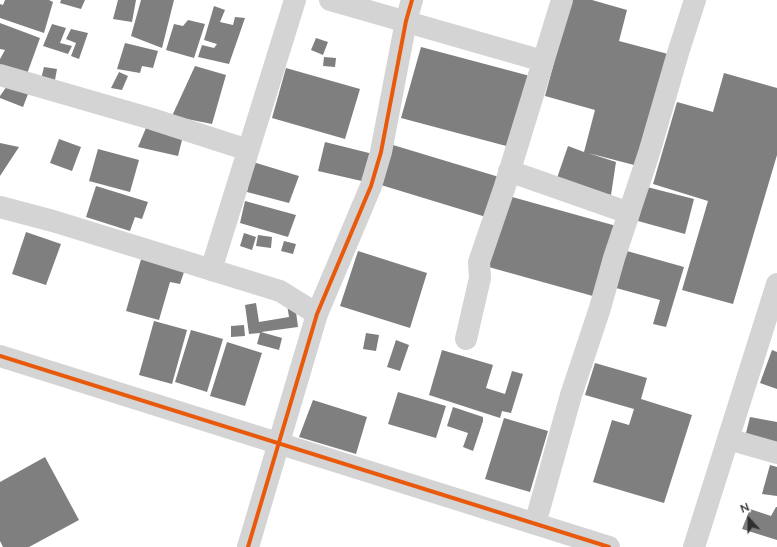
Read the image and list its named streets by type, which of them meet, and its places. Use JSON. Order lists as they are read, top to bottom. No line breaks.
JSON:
{"north":"top"}
